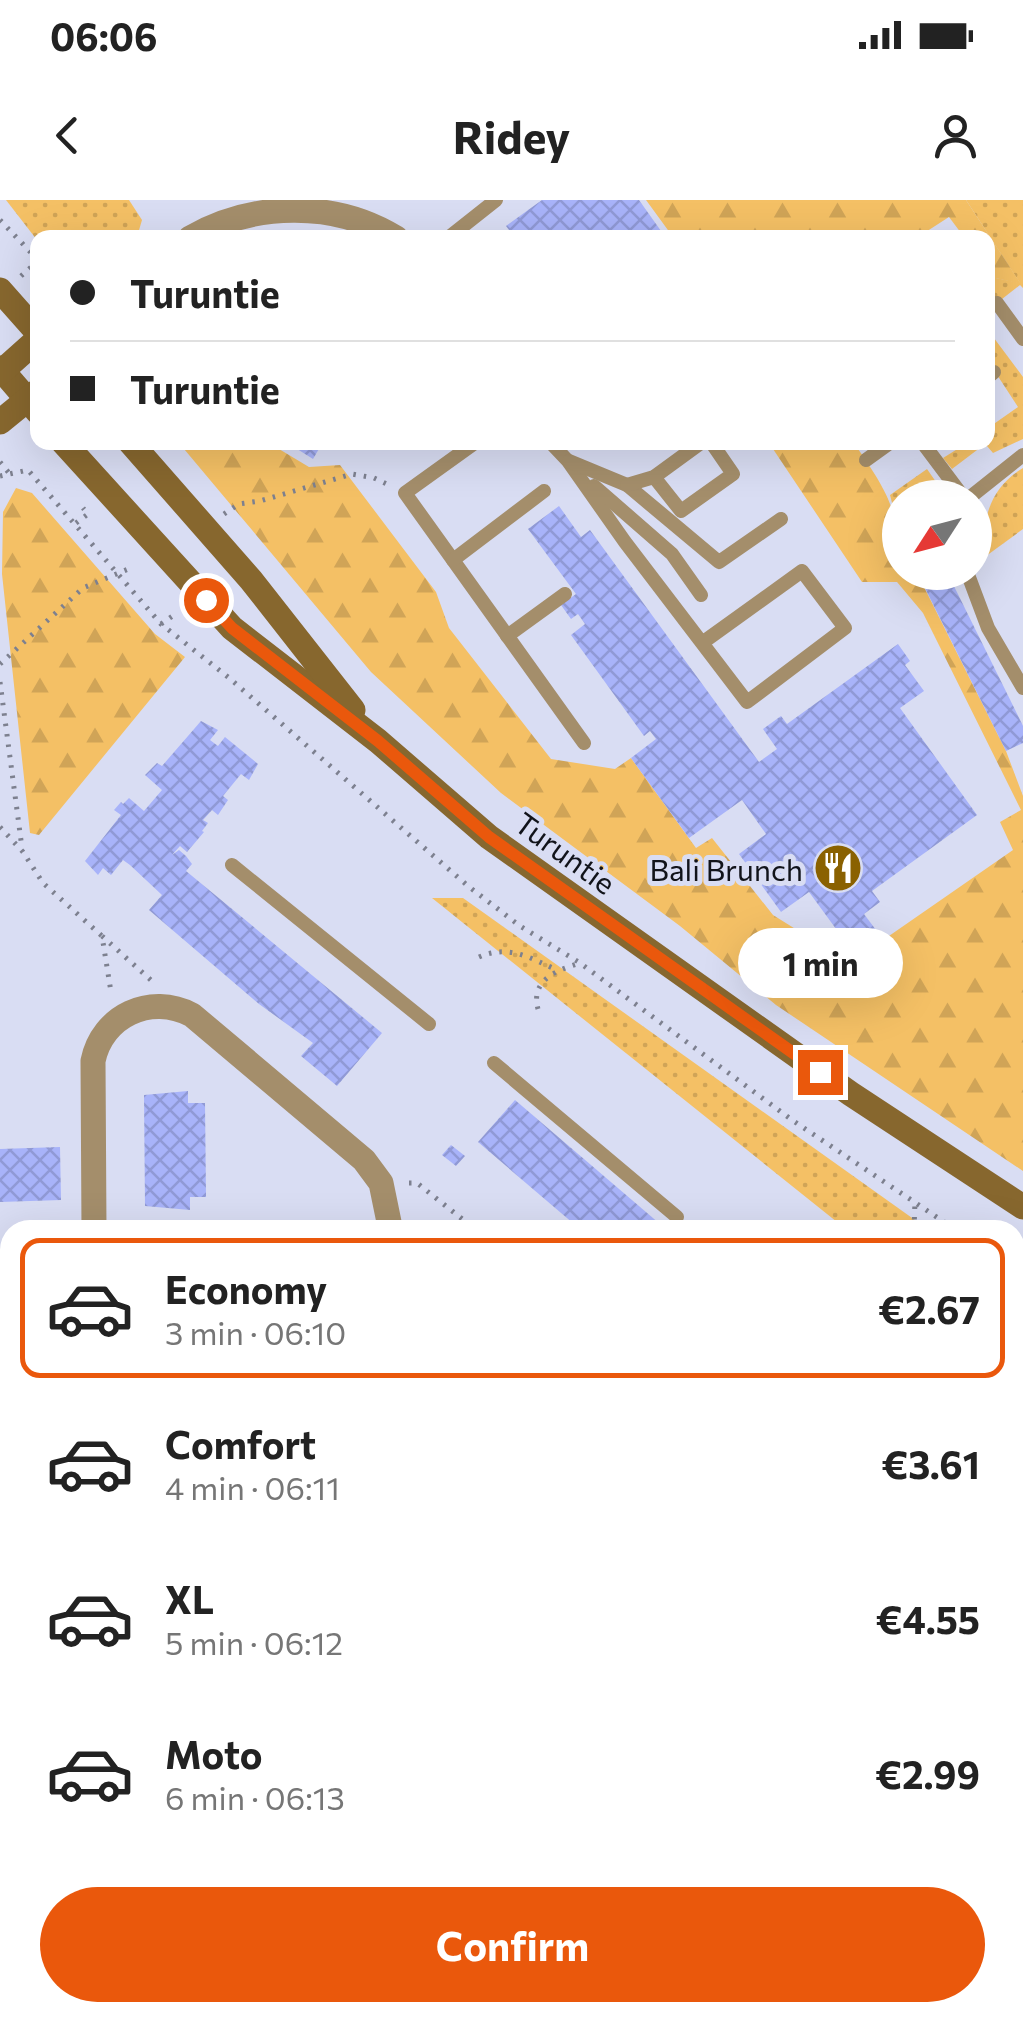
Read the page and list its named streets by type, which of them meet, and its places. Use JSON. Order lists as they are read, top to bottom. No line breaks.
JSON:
{"streets":{"main road":["Turuntie"]},"places":{"restaurant":["Bali Brunch"]},"north":"bottom left","page":{"status":"06:06","header":"Ridey","banner":["Turuntie","Turuntie"],"bubble":"1 min","list":[{"name":"Economy","note":"3 min · 06:10","value":"€2.67"},{"name":"Comfort","note":"4 min · 06:11","value":"€3.61"},{"name":"XL","note":"5 min · 06:12","value":"€4.55"},{"name":"Moto","note":"6 min · 06:13","value":"€2.99"}],"buttons":"Confirm"}}
